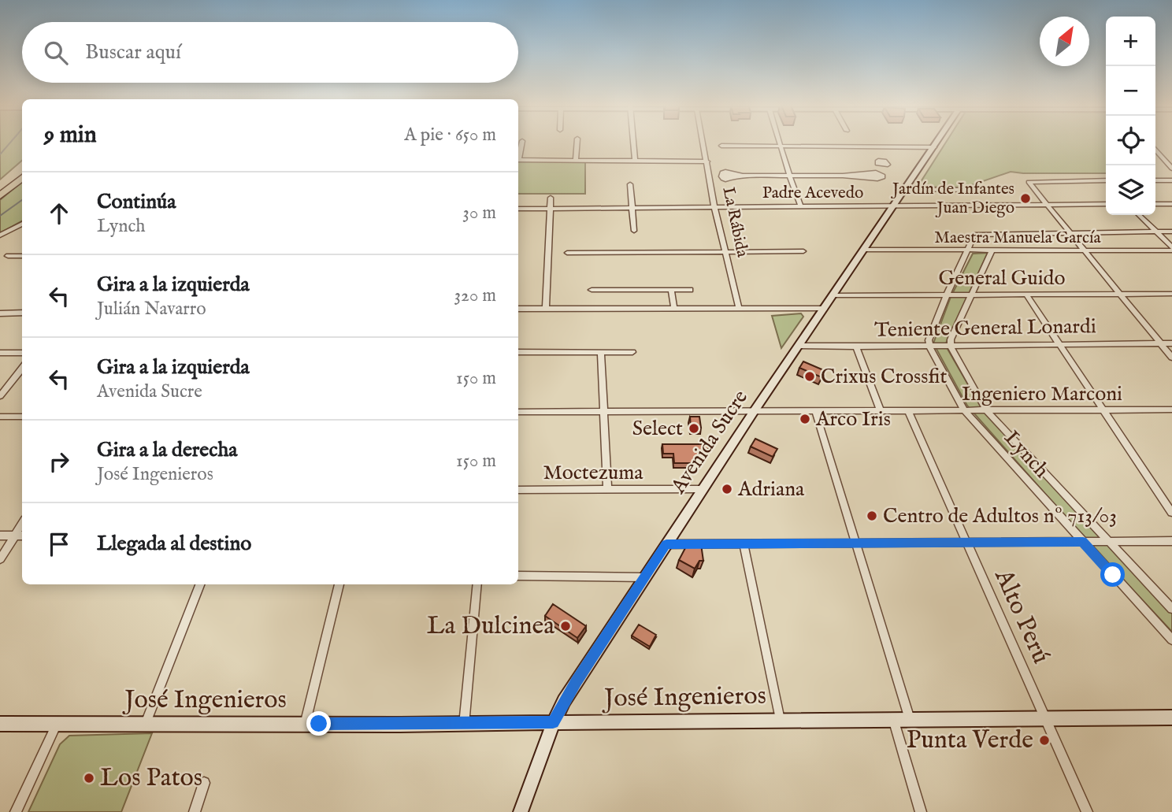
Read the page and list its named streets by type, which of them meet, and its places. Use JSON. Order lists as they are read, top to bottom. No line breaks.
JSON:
{"streets":{"main road":["Avenida Sucre","José Ingenieros"],"street":["Padre Acevedo","La Rábida","Maestra Manuela García","General Guido","Teniente General Lonardi","Ingeniero Marconi","Lynch","Moctezuma","Alto Perú"]},"crossings":[["Padre Acevedo","La Rábida"],["Padre Acevedo","Avenida Sucre"],["Maestra Manuela García","Avenida Sucre"],["General Guido","Avenida Sucre"],["Teniente General Lonardi","Avenida Sucre"],["Teniente General Lonardi","Lynch"],["Ingeniero Marconi","Avenida Sucre"],["Ingeniero Marconi","Lynch"],["Ingeniero Marconi","Alto Perú"],["Avenida Sucre","Moctezuma"],["Avenida Sucre","José Ingenieros"],["Alto Perú","José Ingenieros"]],"places":["Jardín de Infantes Juan Diego","Crixus Crossfit","Arco Iris","Select","Adriana","Centro de Adultos nº 713/03","La Dulcinea","Punta Verde","Los Patos"],"north":"top right","page":{"map_buttons":["+","−"],"search":"Buscar aquí","heading":["9 min","A pie · 650 m"],"list":[["Continúa","Lynch","30 m"],["Gira a la izquierda","Julián Navarro","320 m"],["Gira a la izquierda","Avenida Sucre","150 m"],["Gira a la derecha","José Ingenieros","150 m"],"Llegada al destino"]}}
